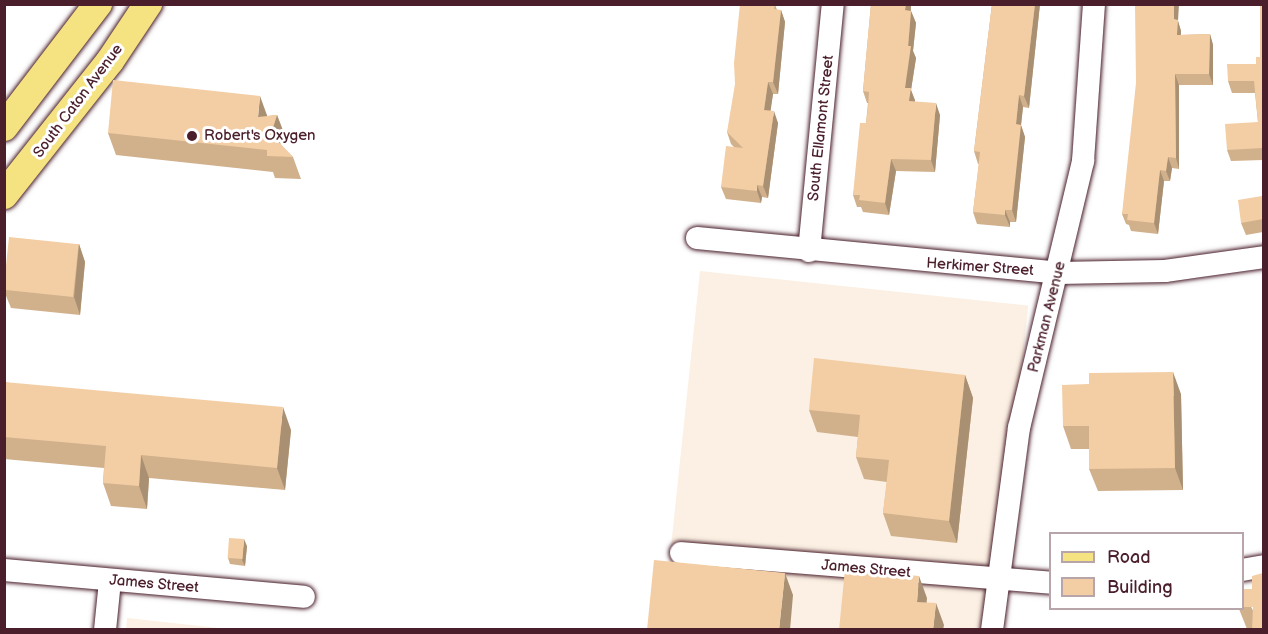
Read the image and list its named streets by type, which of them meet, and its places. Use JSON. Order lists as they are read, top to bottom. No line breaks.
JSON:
{"streets":{"main road":["South Caton Avenue"],"street":["South Ellamont Street","Herkimer Street","Parkman Avenue","James Street"]},"crossings":[["South Ellamont Street","Herkimer Street"],["Herkimer Street","Parkman Avenue"],["Parkman Avenue","James Street"]],"places":["Robert's Oxygen"],"legend":["Road","Building"]}
